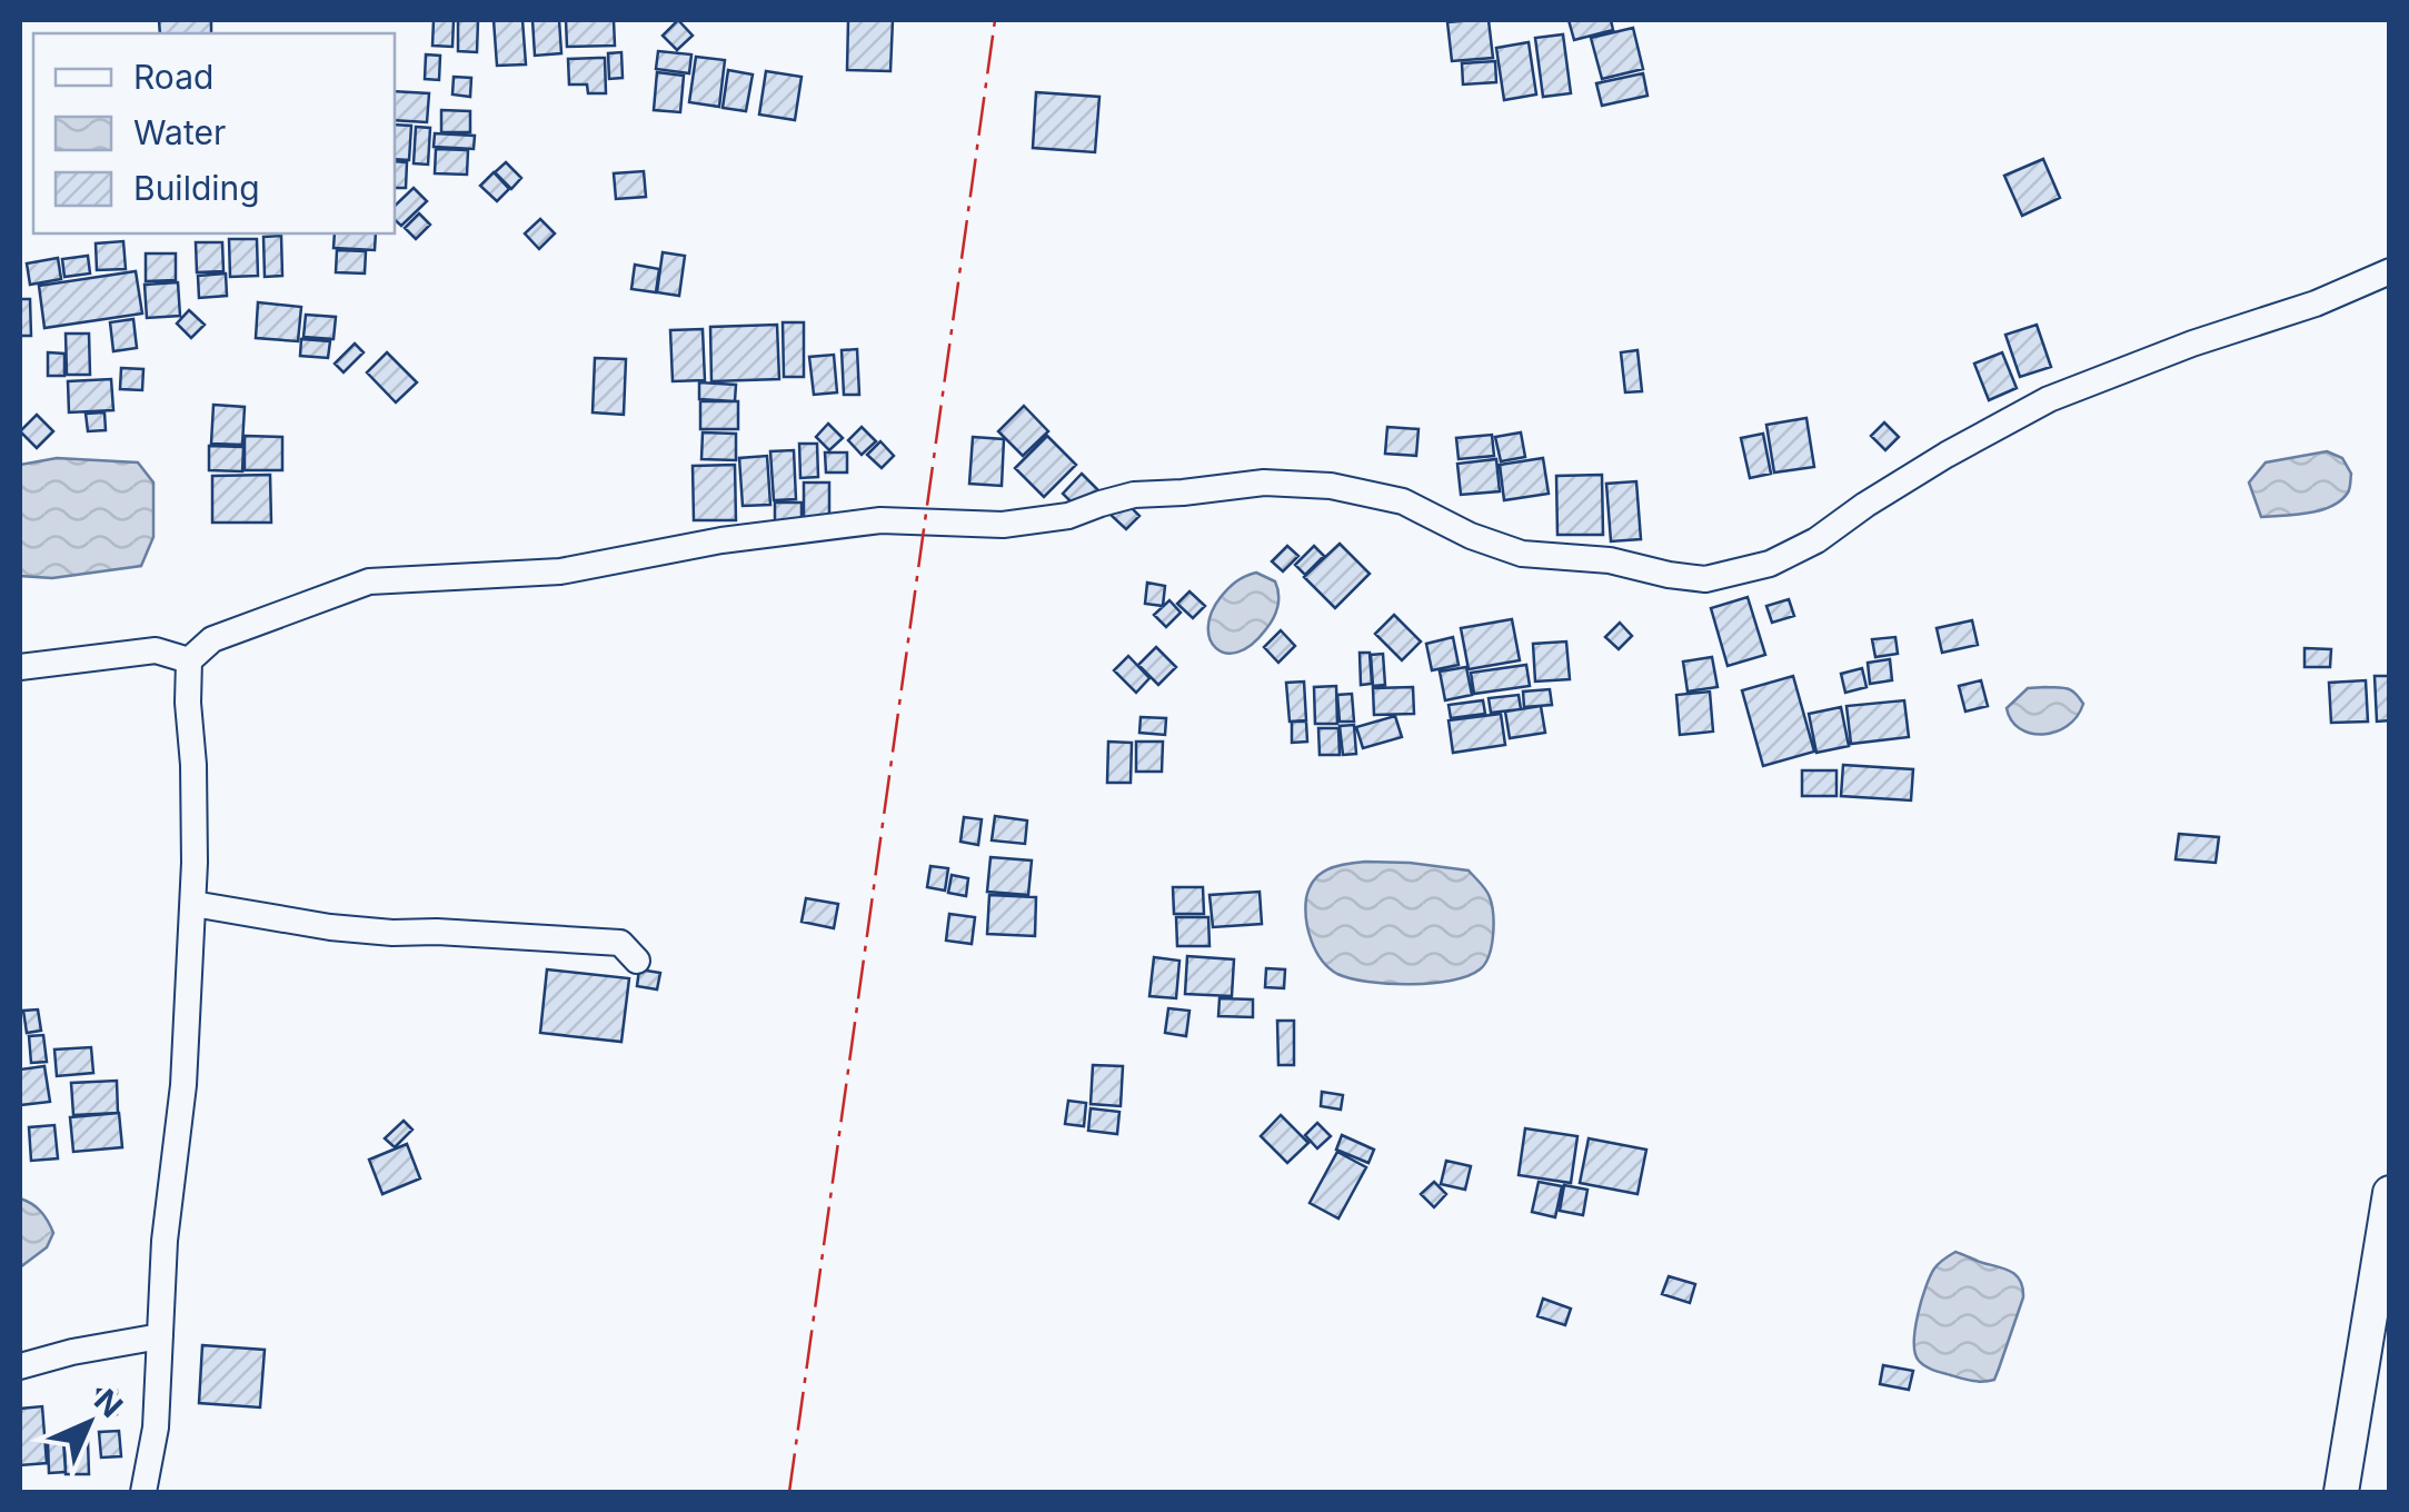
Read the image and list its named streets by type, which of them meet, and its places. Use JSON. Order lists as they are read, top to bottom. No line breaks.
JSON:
{"legend":["Road","Water","Building"],"north":"top right"}
